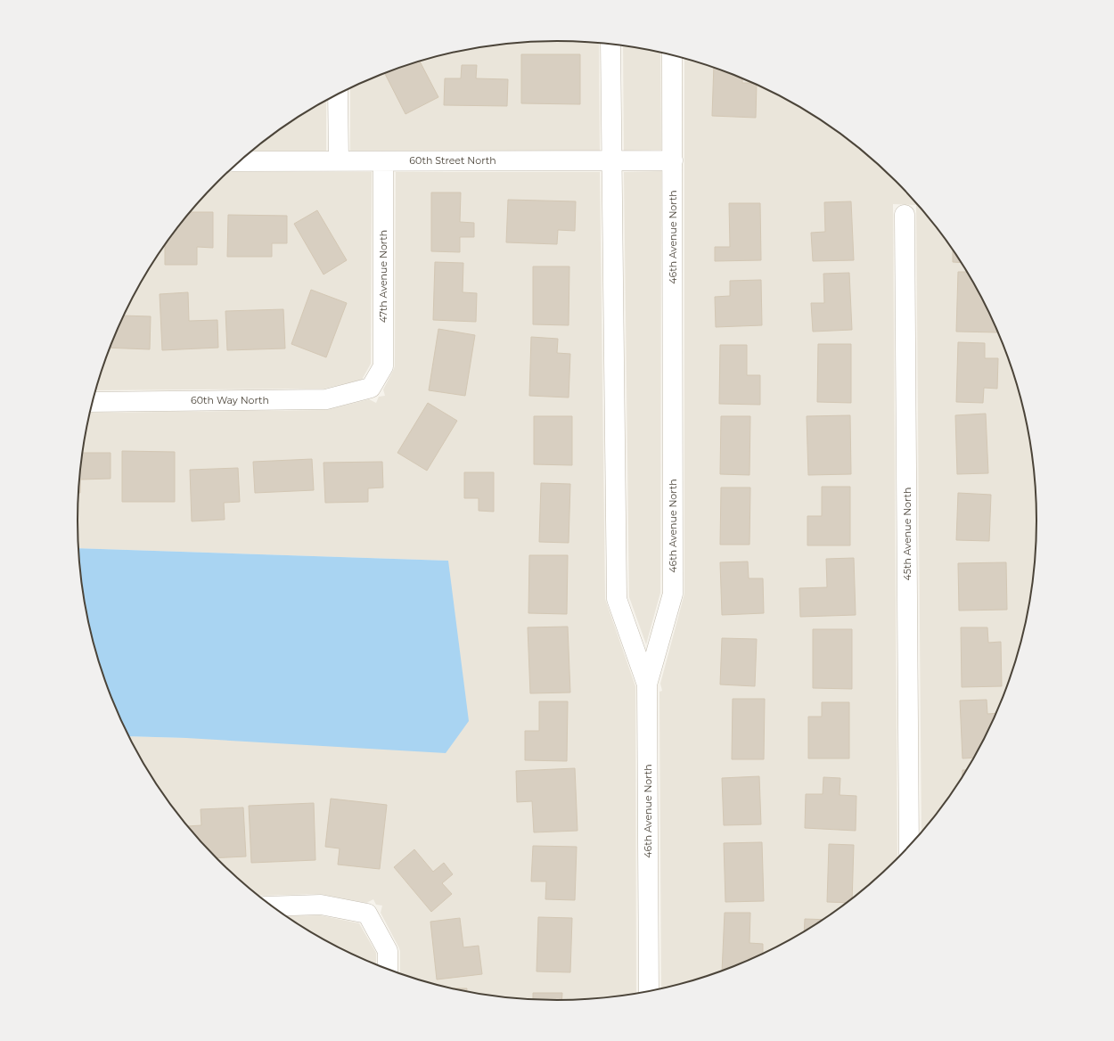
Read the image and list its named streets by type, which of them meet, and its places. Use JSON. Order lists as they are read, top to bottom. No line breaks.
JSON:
{"streets":{"street":["60th Street North","46th Avenue North","47th Avenue North","60th Way North","45th Avenue North"]},"crossings":[["60th Street North","46th Avenue North"],["60th Street North","47th Avenue North"],["47th Avenue North","60th Way North"]]}
